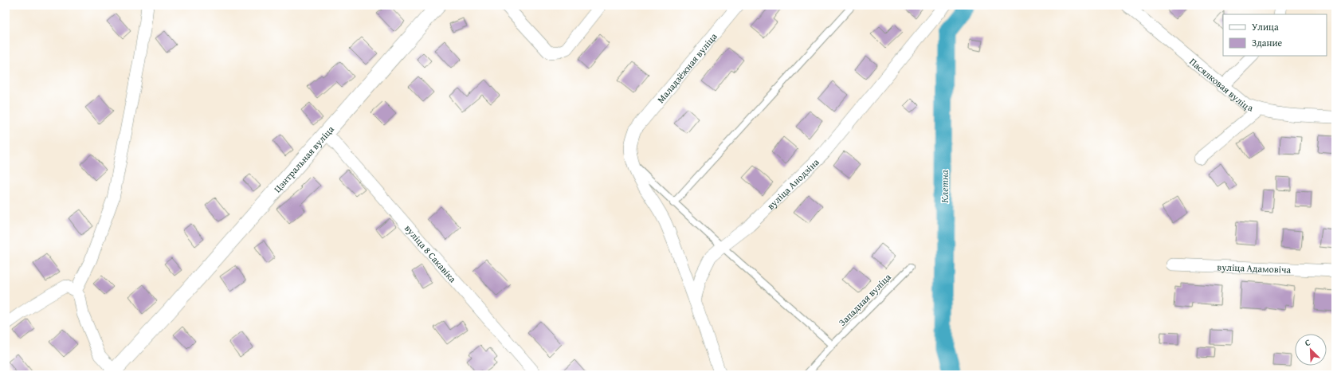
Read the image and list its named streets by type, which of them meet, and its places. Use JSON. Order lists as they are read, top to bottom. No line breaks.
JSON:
{"streets":{"street":["Маладзёжная вуліца","Пасялковая вуліца","Цэнтральная вуліца","вуліца Анодзіна","вуліца 8 Сакавіка","вуліца Адамовіча"],"lane":["Западная вуліца"]},"crossings":[["Цэнтральная вуліца","вуліца 8 Сакавіка"]],"water":["Клетна"],"legend":["Улица","Здание"],"north":"top left"}
